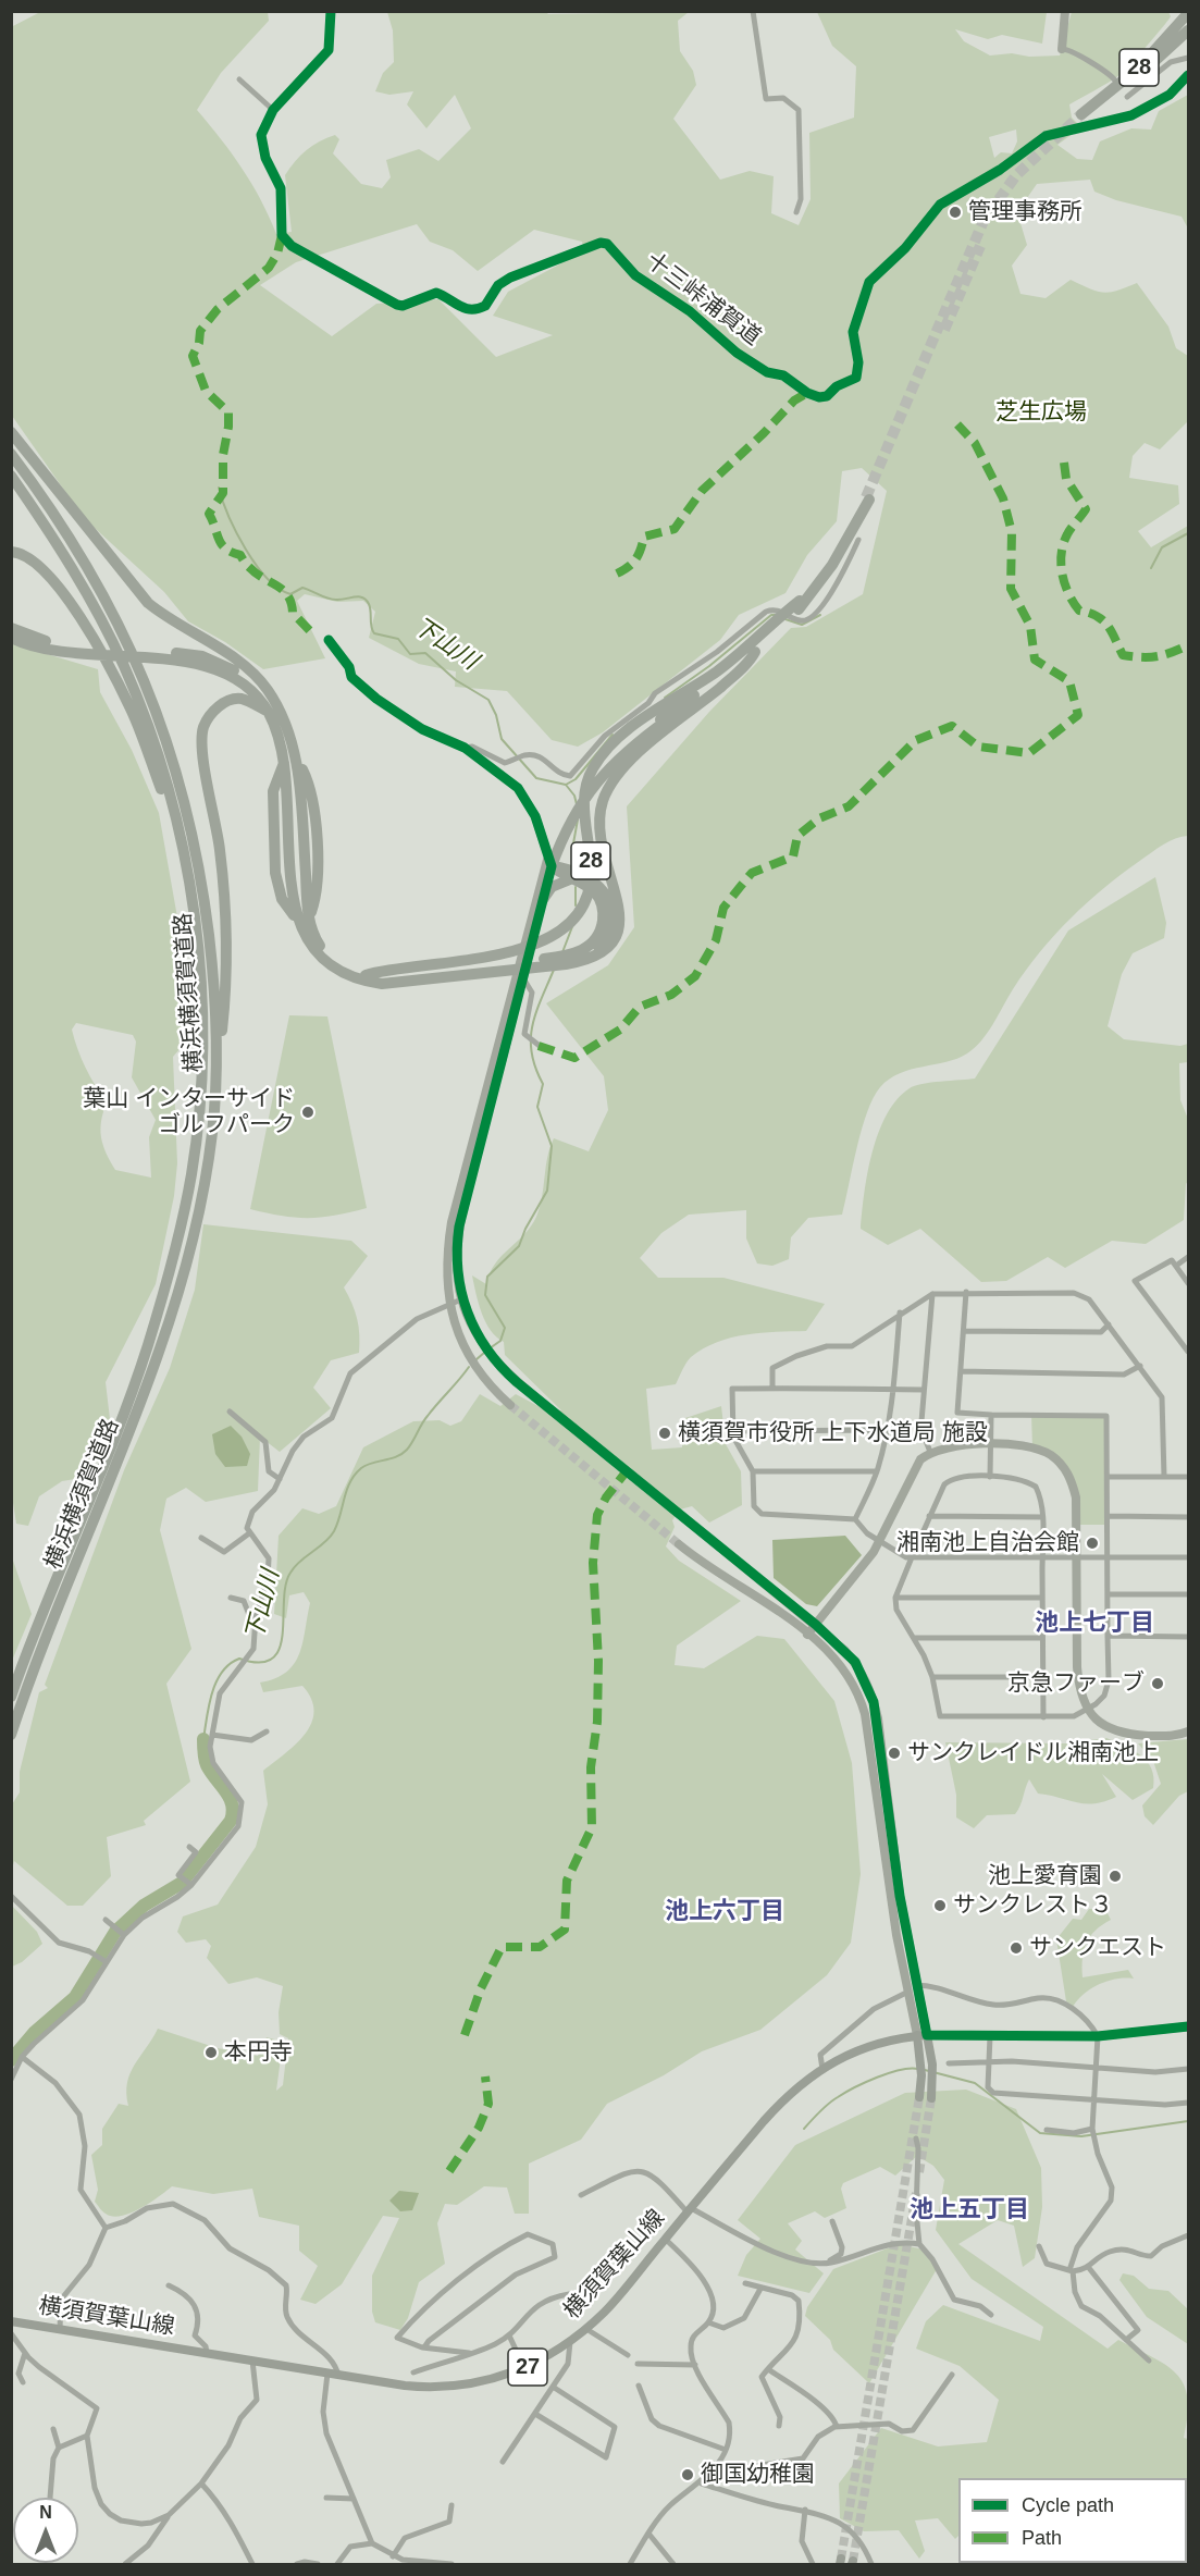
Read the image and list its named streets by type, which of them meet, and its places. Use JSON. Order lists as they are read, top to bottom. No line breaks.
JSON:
{"streets":{"highway":["28","横浜横須賀道路"],"main road":["横須賀葉山線","27"],"street":["十三峠浦賀道"]},"districts":["池上七丁目","池上六丁目","池上五丁目"],"water":["下山川"],"parks":["芝生広場"],"places":["管理事務所","葉山 インターサイド ゴルフパーク","横須賀市役所 上下水道局 施設","湘南池上自治会館","京急ファーブ","サンクレイドル湘南池上","池上愛育園","サンクレスト３","サンクエスト","本円寺","御国幼稚園"],"legend":["Cycle path","Path"],"north":"top"}
